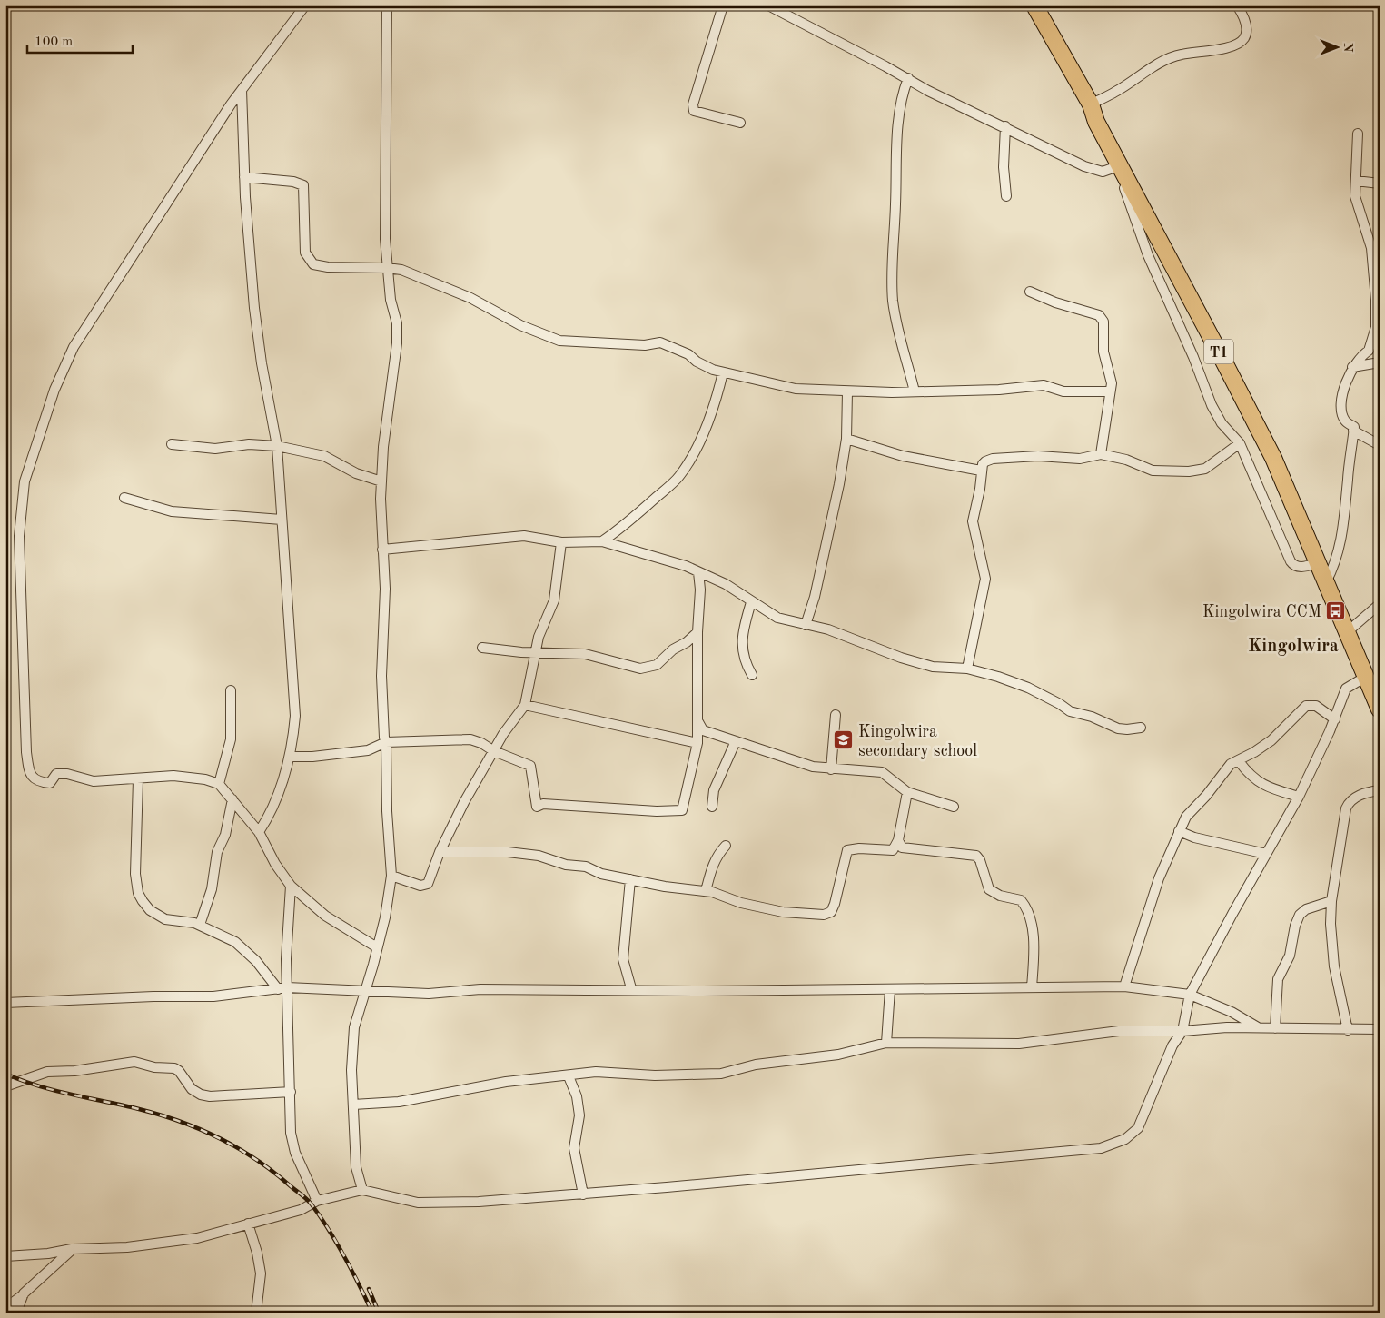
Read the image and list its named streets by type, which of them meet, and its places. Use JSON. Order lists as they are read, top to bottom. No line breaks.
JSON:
{"streets":{"highway":["T1"]},"districts":["Kingolwira"],"places":{"bus stop":["Kingolwira CCM"],"school or university":["Kingolwira secondary school"]},"scale_bar":"100 m","north":"right"}
